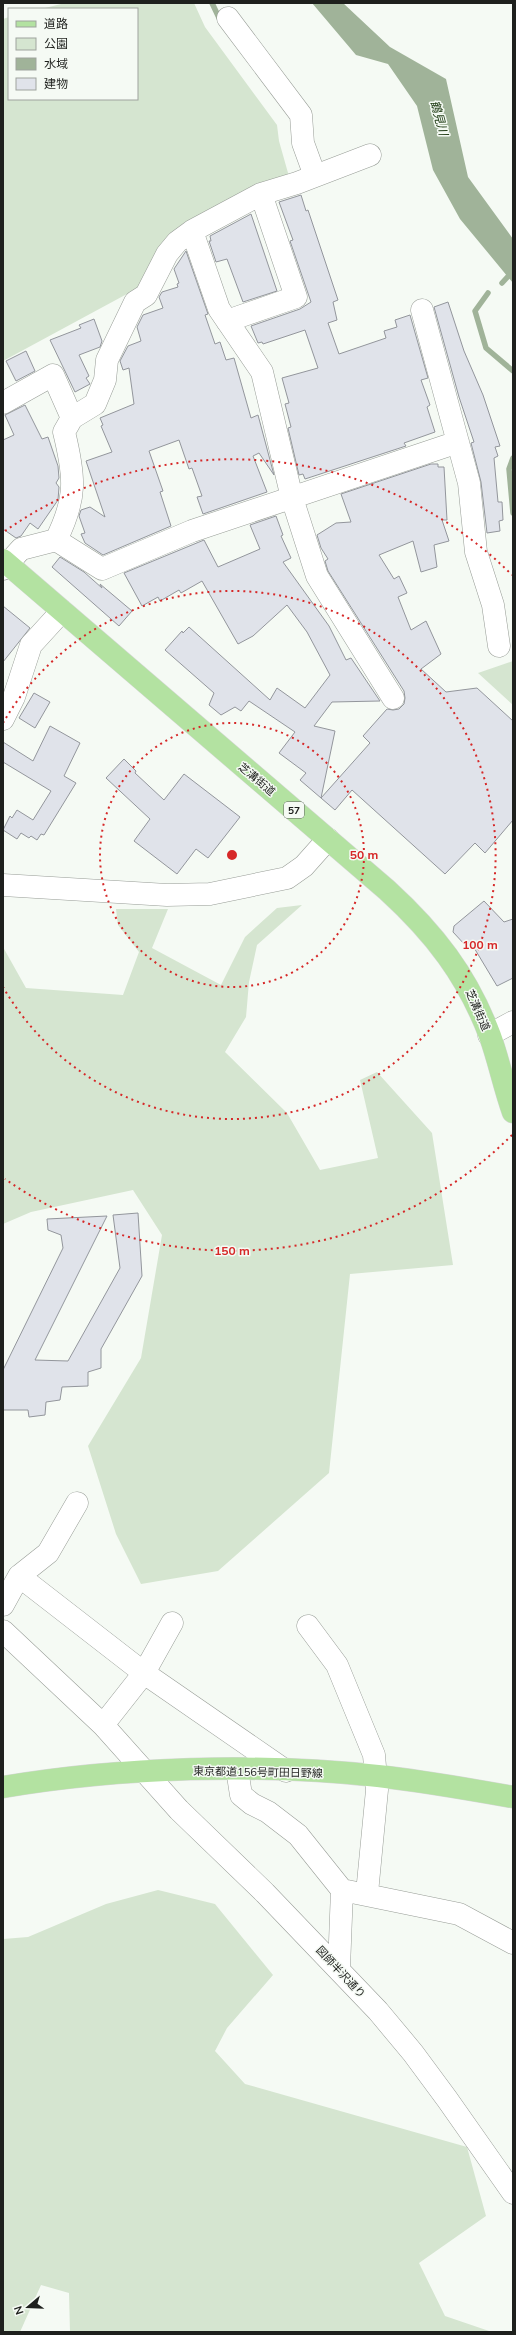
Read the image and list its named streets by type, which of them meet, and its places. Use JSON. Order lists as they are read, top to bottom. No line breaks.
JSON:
{"streets":{"main road":["芝溝街道","57","東京都道156号町田日野線"],"street":["図師半沢通り"]},"crossings":[["東京都道156号町田日野線","図師半沢通り"]],"water":["鶴見川"],"legend":["道路","公園","水域","建物"],"north":"left","rings":["50 m","100 m","150 m"]}
